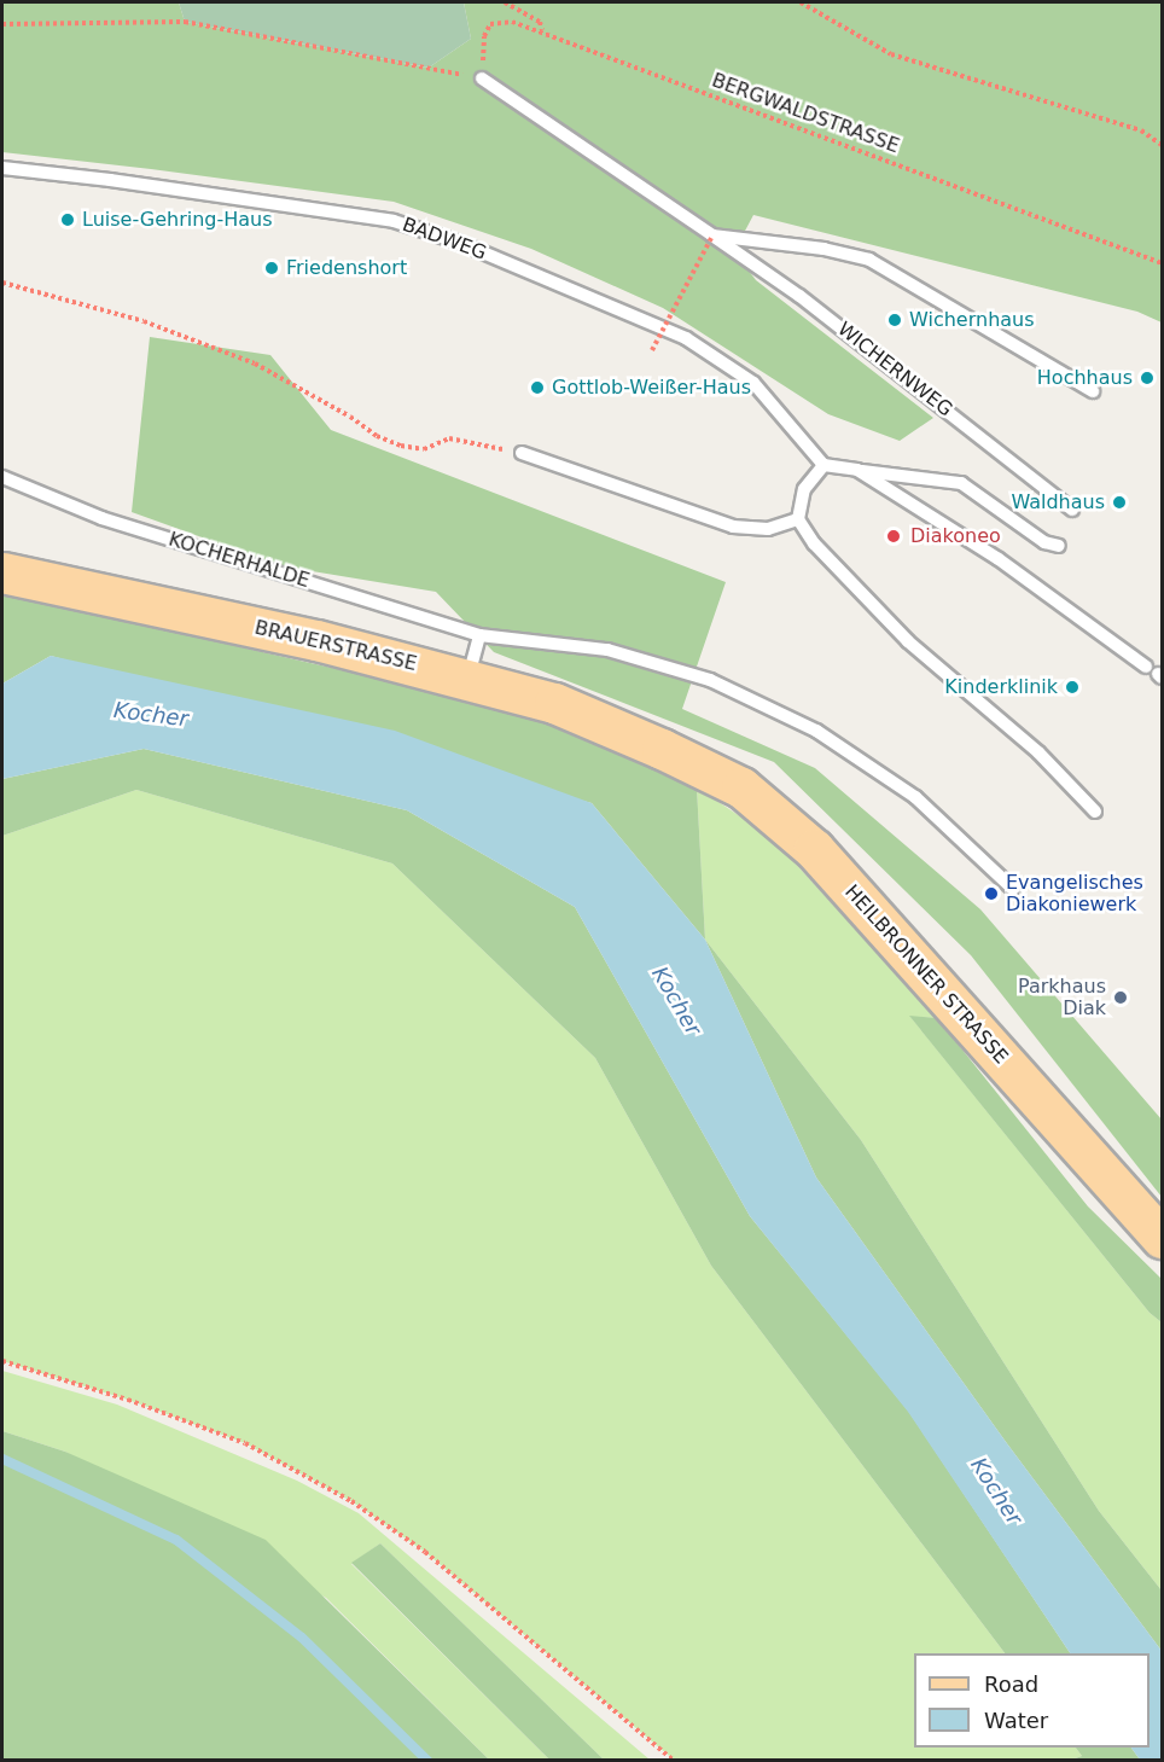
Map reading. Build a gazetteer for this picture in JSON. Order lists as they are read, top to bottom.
{
  "streets": {
    "main road": ["BRAUERSTRASSE", "HEILBRONNER STRASSE"],
    "lane": ["BADWEG", "WICHERNWEG", "KOCHERHALDE"],
    "path": ["BERGWALDSTRASSE"]
  },
  "crossings": [
    ["BERGWALDSTRASSE", "WICHERNWEG"],
    ["BRAUERSTRASSE", "HEILBRONNER STRASSE"]
  ],
  "water": ["Kocher"],
  "places": [
    "Luise-Gehring-Haus",
    "Friedenshort",
    "Wichernhaus",
    "Hochhaus",
    "Gottlob-Weißer-Haus",
    "Waldhaus",
    "Diakoneo",
    "Kinderklinik",
    "Evangelisches Diakoniewerk",
    "Parkhaus Diak"
  ],
  "legend": ["Road", "Water"]
}
